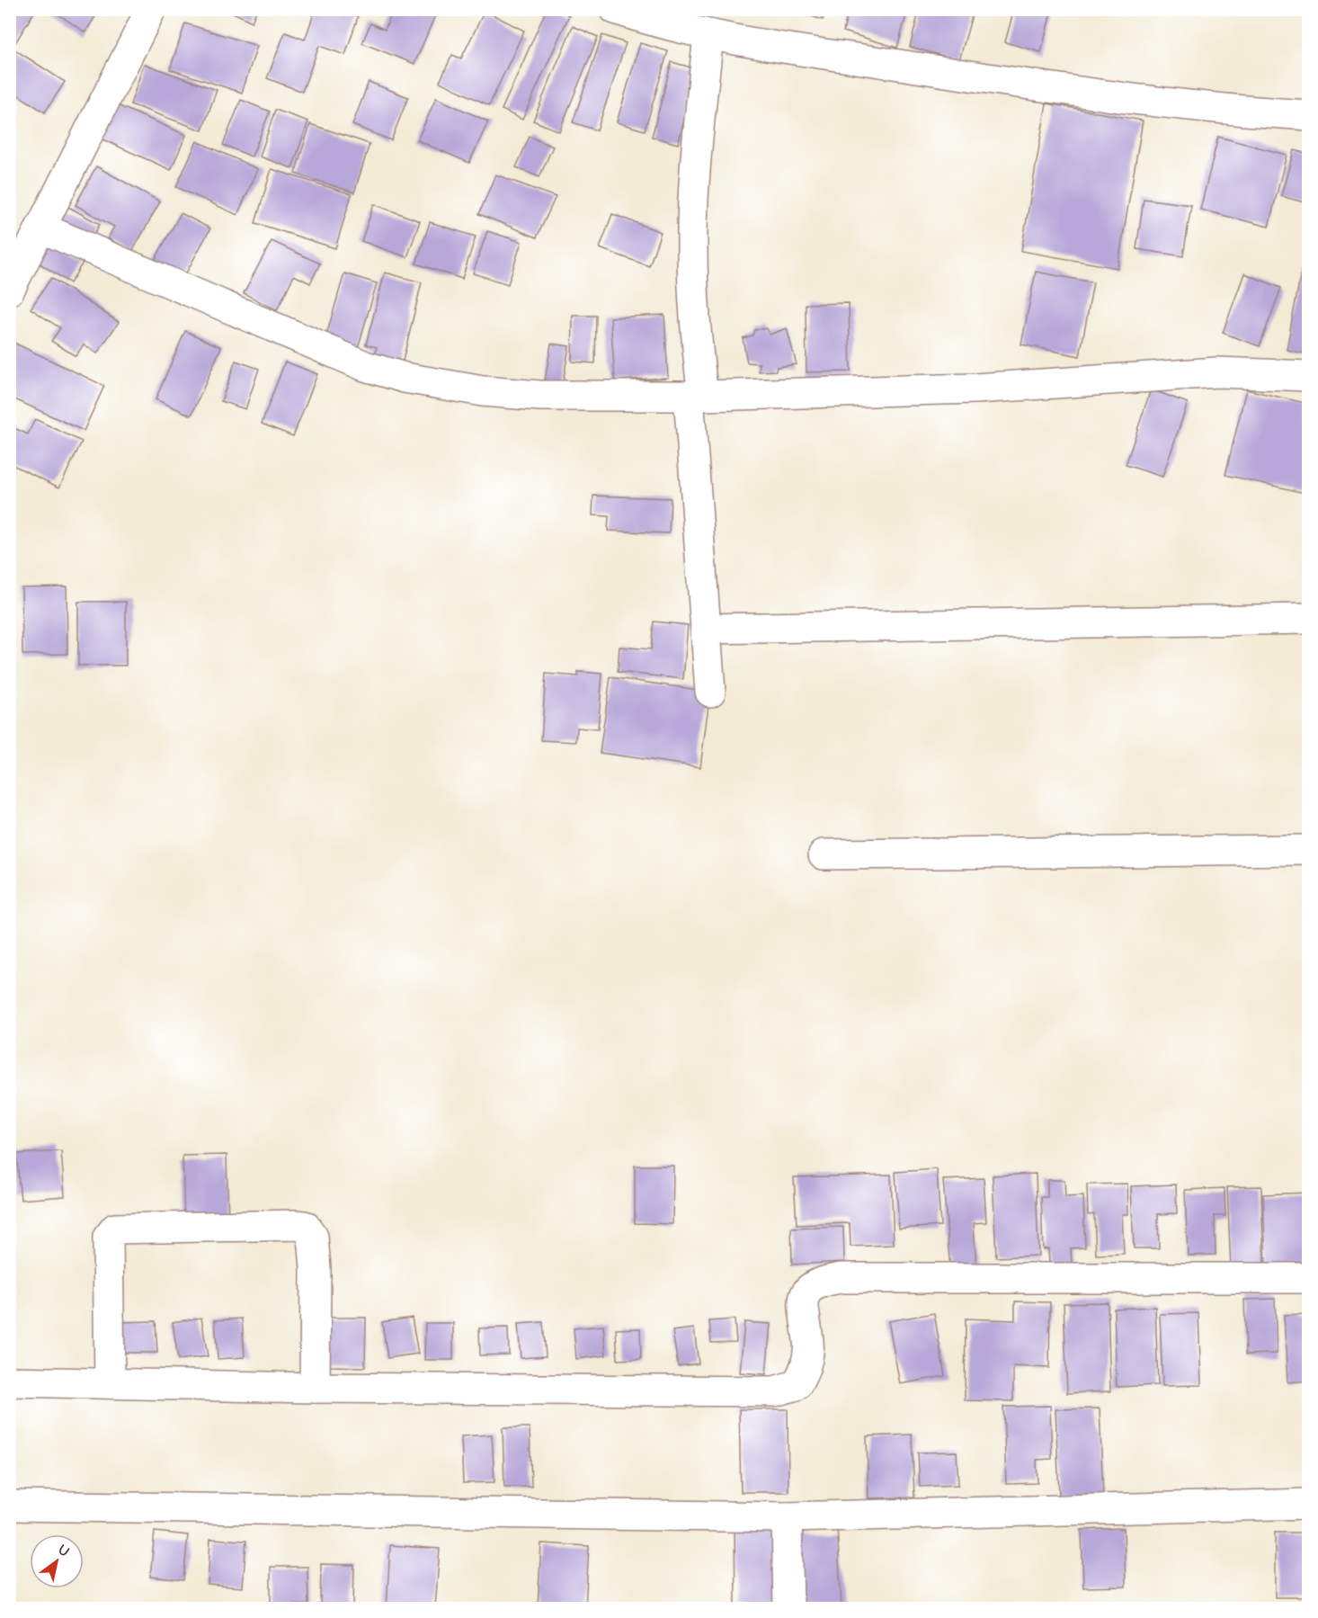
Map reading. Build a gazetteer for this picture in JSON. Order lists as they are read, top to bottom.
{
  "north": "top right"
}
